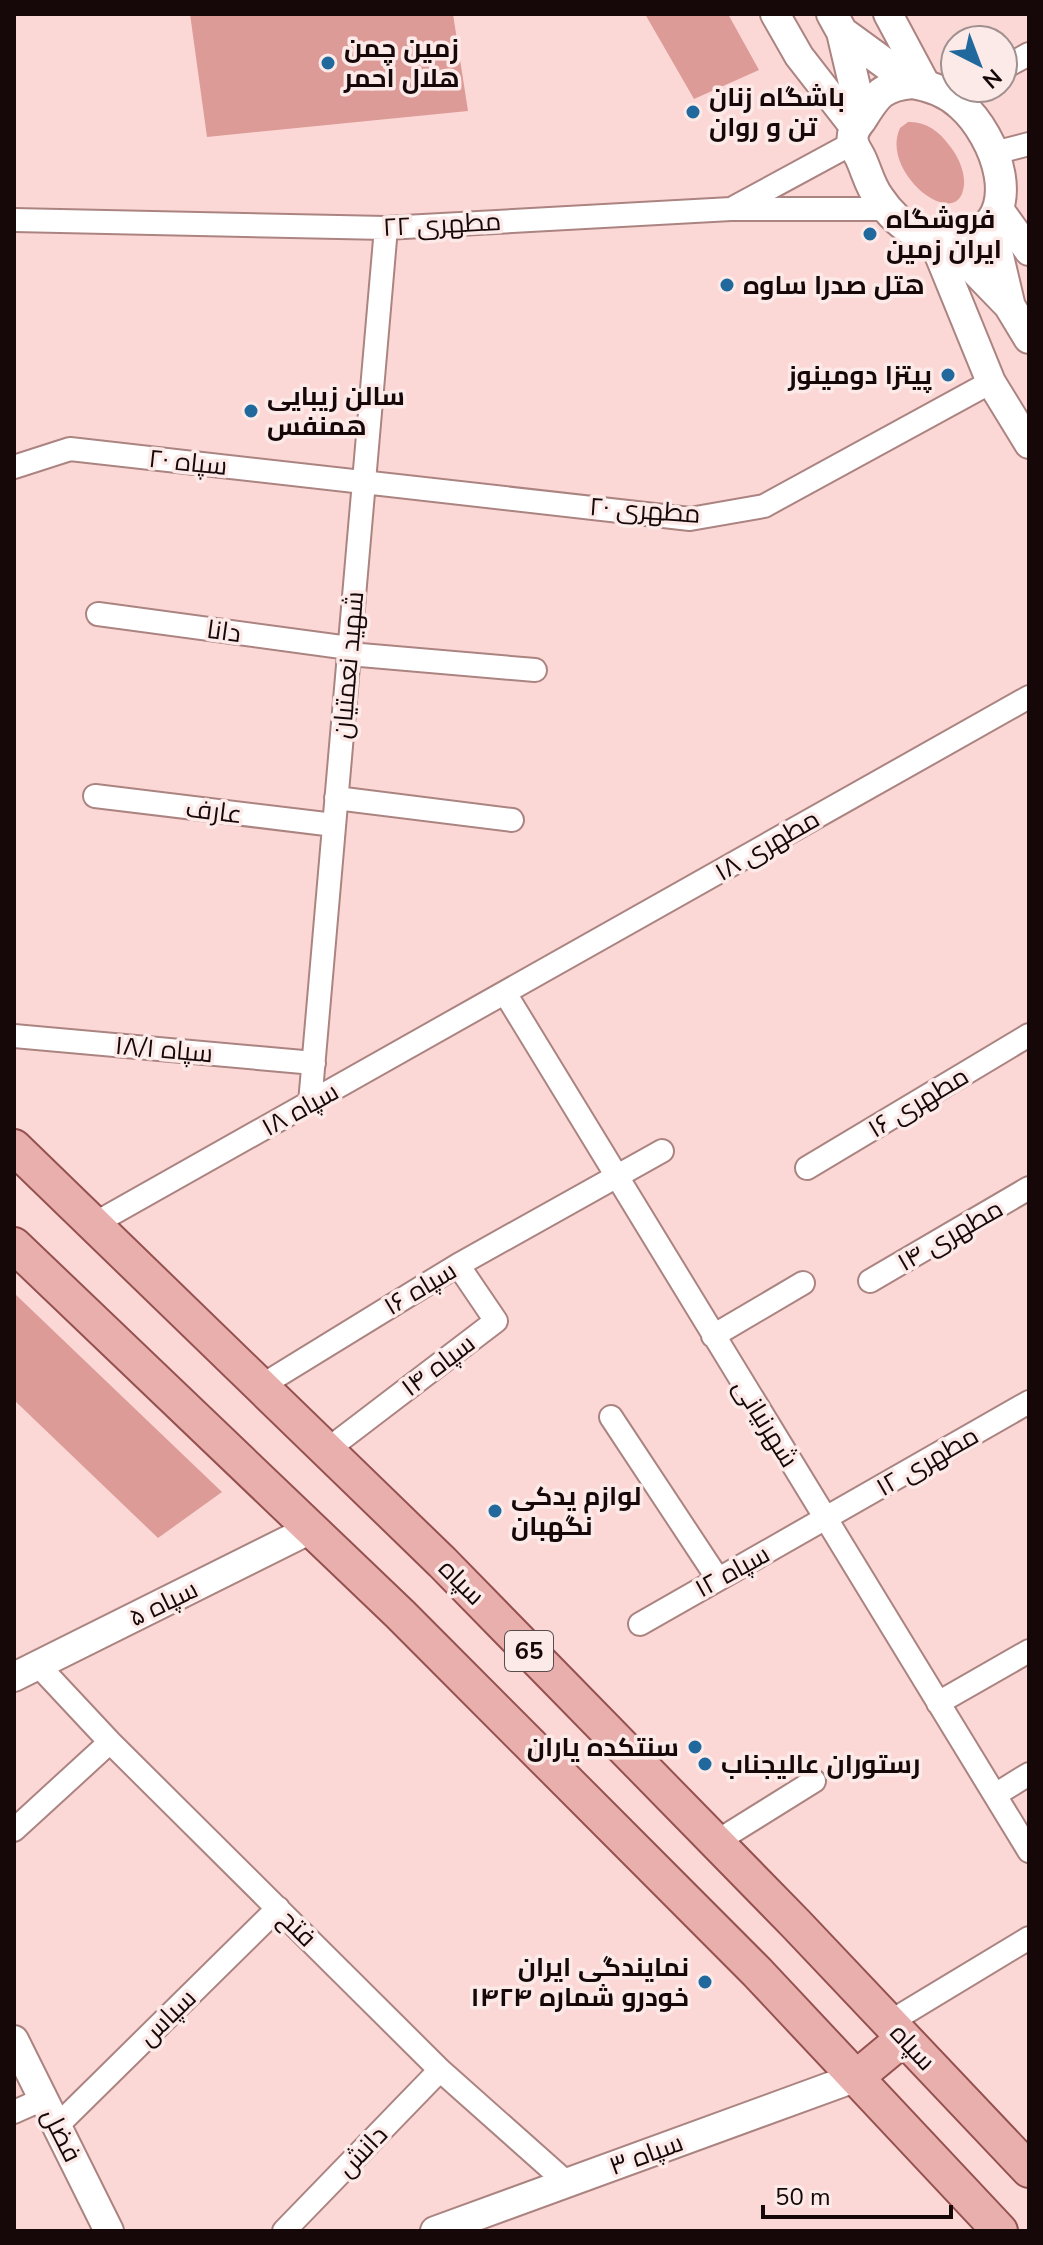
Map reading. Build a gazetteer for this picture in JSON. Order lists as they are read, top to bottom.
{
  "streets": {
    "main road": ["سپاه", "65"],
    "street": [
      "مطهری ۲۲",
      "سپاه ۲۰",
      "مطهری ۲۰",
      "دانا",
      "شهید نعمتیان",
      "عارف",
      "مطهری ۱۸",
      "سپاه ۱۸/۱",
      "مطهری ۱۶",
      "سپاه ۱۸",
      "مطهری ۱۴",
      "سپاه ۱۶",
      "سپاه ۱۴",
      "شهرنیانی",
      "مطهری ۱۲",
      "سپاه ۱۲",
      "سپاه ۵",
      "فتح",
      "سپاس",
      "فضل",
      "دانش",
      "سپاه ۳"
    ]
  },
  "crossings": [
    ["مطهری ۲۲", "شهید نعمتیان"],
    ["سپاه ۲۰", "مطهری ۲۰"],
    ["سپاه ۲۰", "شهید نعمتیان"],
    ["مطهری ۲۰", "شهید نعمتیان"],
    ["دانا", "شهید نعمتیان"],
    ["شهید نعمتیان", "عارف"],
    ["شهید نعمتیان", "سپاه ۱۸/۱"],
    ["شهید نعمتیان", "سپاه ۱۸"],
    ["مطهری ۱۸", "سپاه ۱۸"],
    ["مطهری ۱۸", "شهرنیانی"],
    ["سپاه ۱۸", "شهرنیانی"],
    ["سپاه ۱۸", "سپاه"],
    ["سپاه ۱۶", "سپاه ۱۴"],
    ["سپاه ۱۶", "شهرنیانی"],
    ["سپاه ۱۶", "سپاه"],
    ["سپاه ۱۴", "سپاه"],
    ["شهرنیانی", "مطهری ۱۲"],
    ["شهرنیانی", "سپاه ۱۲"],
    ["مطهری ۱۲", "سپاه ۱۲"],
    ["سپاه ۵", "65"],
    ["سپاه ۵", "فتح"],
    ["65", "سپاه ۳"],
    ["فتح", "سپاس"],
    ["فتح", "دانش"],
    ["فتح", "سپاه ۳"],
    ["سپاس", "فضل"]
  ],
  "places": [
    "زمین چمن هلال احمر",
    "باشگاه زنان تن و روان",
    "فروشگاه ایران زمین",
    "هتل صدرا ساوه",
    "پیتزا دومینوز",
    "سالن زيبايى همنفس",
    "لوازم یدکی نگهبان",
    "سنتکده یاران",
    "رستوران عالیجناب",
    "نمایندگی ایران خودرو شماره ۱۴۲۴"
  ],
  "scale_bar": "50 m",
  "north": "bottom right"
}
